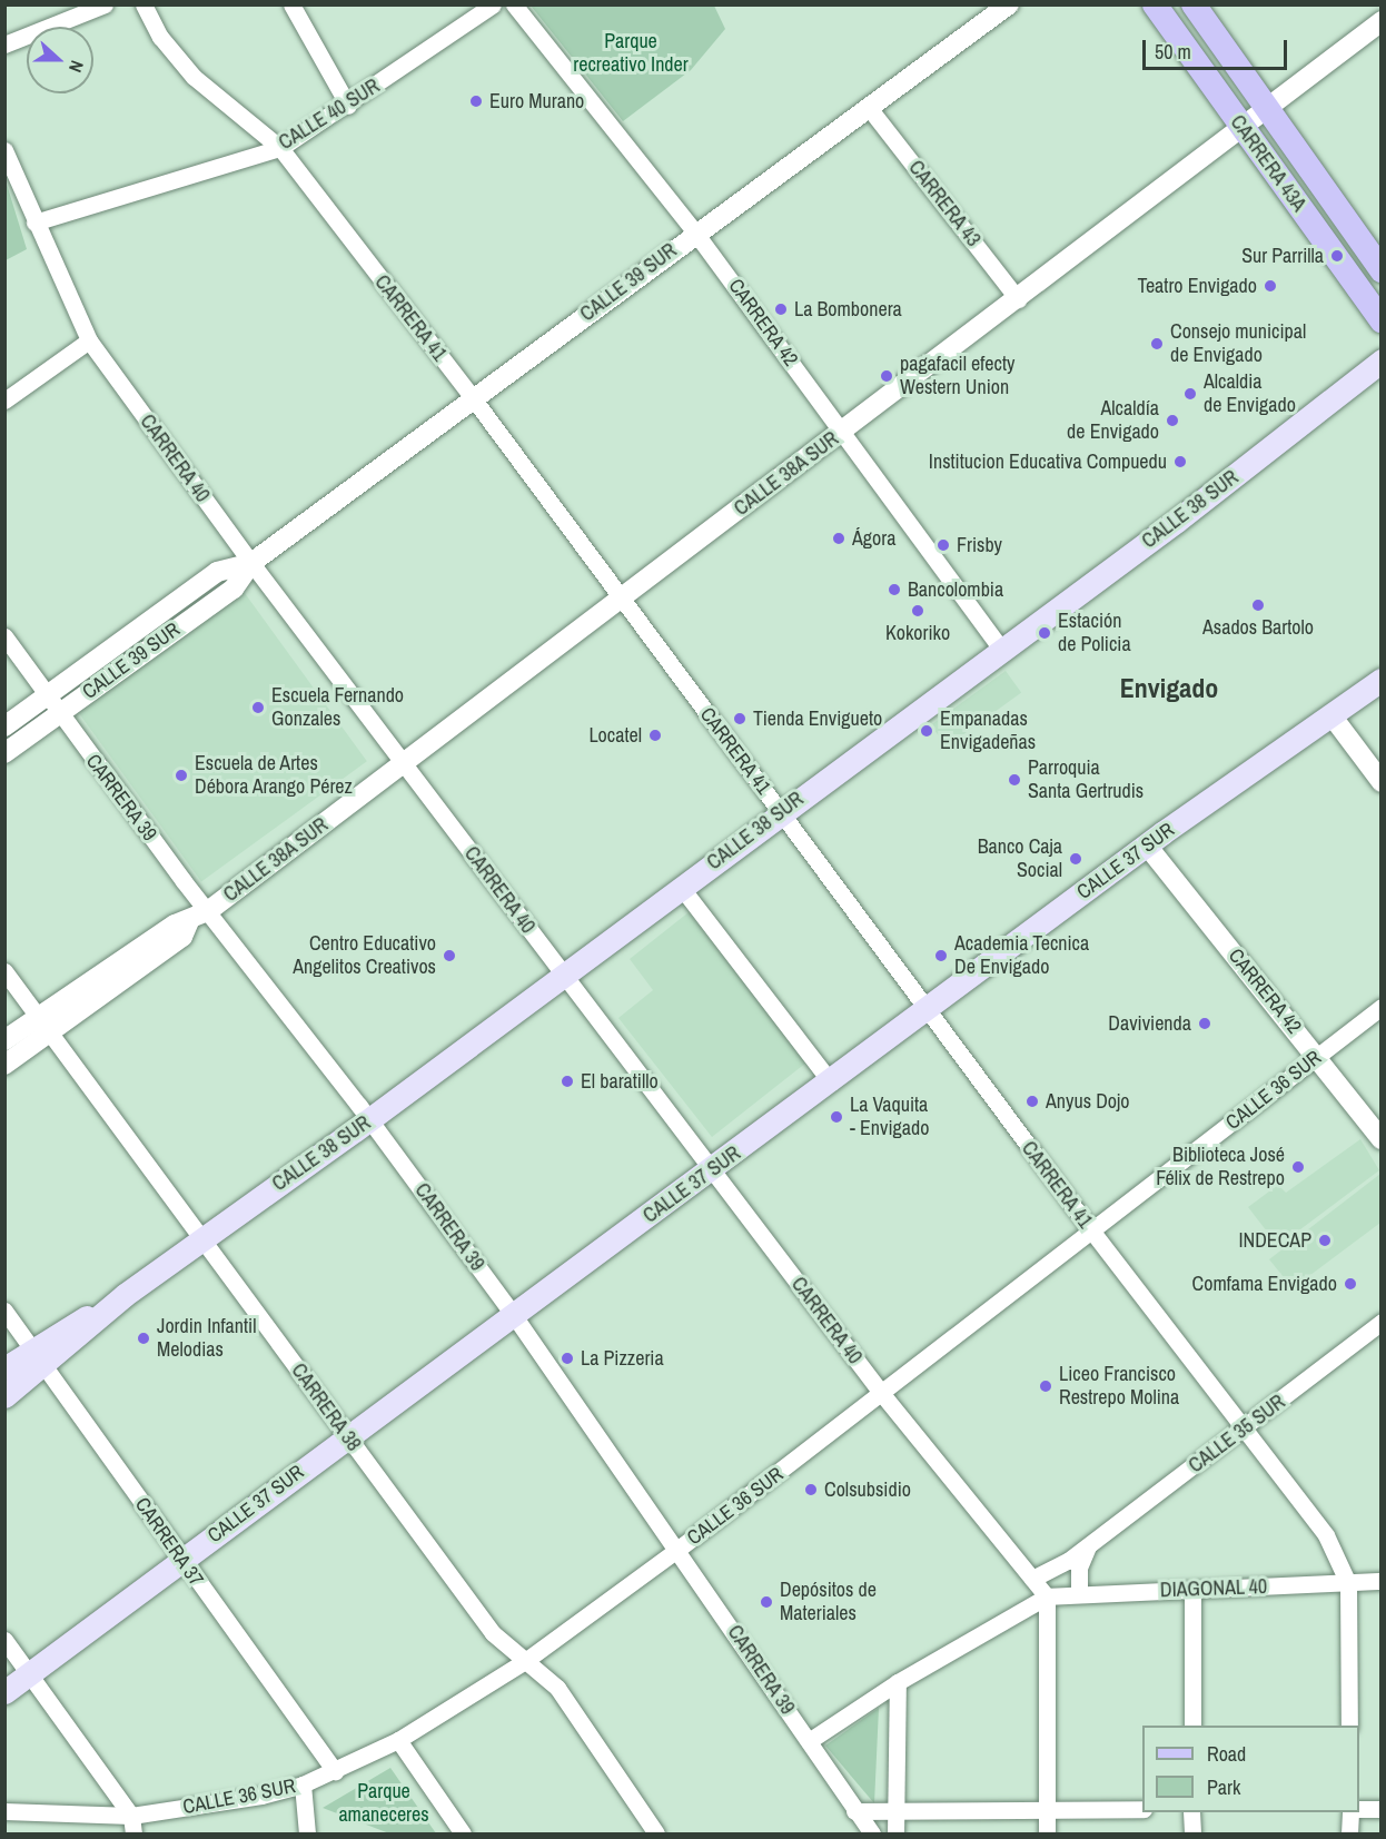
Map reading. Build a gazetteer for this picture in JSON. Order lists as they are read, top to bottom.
{
  "streets": {
    "main road": ["CARRERA 43A", "CALLE 38 SUR", "CALLE 37 SUR"],
    "street": [
      "CALLE 40 SUR",
      "CARRERA 43",
      "CALLE 39 SUR",
      "CARRERA 41",
      "CARRERA 42",
      "CARRERA 40",
      "CALLE 38A SUR",
      "CARRERA 39",
      "CALLE 36 SUR",
      "CARRERA 38",
      "CALLE 35 SUR",
      "CARRERA 37",
      "DIAGONAL 40"
    ]
  },
  "crossings": [
    ["CALLE 40 SUR", "CARRERA 41"],
    ["CALLE 40 SUR", "CARRERA 40"],
    ["CARRERA 43A", "CALLE 38A SUR"],
    ["CARRERA 43", "CALLE 39 SUR"],
    ["CARRERA 43", "CALLE 38A SUR"],
    ["CALLE 39 SUR", "CARRERA 41"],
    ["CALLE 39 SUR", "CARRERA 42"],
    ["CALLE 39 SUR", "CARRERA 40"],
    ["CALLE 39 SUR", "CARRERA 39"],
    ["CARRERA 41", "CALLE 38A SUR"],
    ["CARRERA 41", "CALLE 38 SUR"],
    ["CARRERA 41", "CALLE 37 SUR"],
    ["CARRERA 41", "CALLE 36 SUR"],
    ["CARRERA 41", "CALLE 35 SUR"],
    ["CARRERA 41", "DIAGONAL 40"],
    ["CARRERA 42", "CALLE 38A SUR"],
    ["CARRERA 42", "CALLE 38 SUR"],
    ["CARRERA 42", "CALLE 37 SUR"],
    ["CARRERA 42", "CALLE 36 SUR"],
    ["CARRERA 40", "CALLE 38A SUR"],
    ["CARRERA 40", "CALLE 38 SUR"],
    ["CARRERA 40", "CALLE 37 SUR"],
    ["CARRERA 40", "CALLE 36 SUR"],
    ["CARRERA 40", "CALLE 35 SUR"],
    ["CARRERA 40", "DIAGONAL 40"],
    ["CALLE 38A SUR", "CARRERA 39"],
    ["CALLE 38A SUR", "CARRERA 38"],
    ["CALLE 38 SUR", "CARRERA 39"],
    ["CALLE 38 SUR", "CARRERA 38"],
    ["CALLE 38 SUR", "CARRERA 37"],
    ["CARRERA 39", "CALLE 37 SUR"],
    ["CARRERA 39", "CALLE 36 SUR"],
    ["CALLE 37 SUR", "CARRERA 38"],
    ["CALLE 37 SUR", "CARRERA 37"],
    ["CALLE 36 SUR", "CARRERA 38"],
    ["CALLE 36 SUR", "CARRERA 37"]
  ],
  "districts": ["Envigado"],
  "parks": ["Parque recreativo Inder", "Parque amaneceres"],
  "places": [
    "Euro Murano",
    "Sur Parrilla",
    "Teatro Envigado",
    "La Bombonera",
    "Consejo municipal de Envigado",
    "pagafacil efecty Western Union",
    "Alcaldia de Envigado",
    "Alcaldía de Envigado",
    "Institucion Educativa Compuedu",
    "Ágora",
    "Frisby",
    "Bancolombia",
    "Asados Bartolo",
    "Kokoriko",
    "Estación de Policia",
    "Escuela Fernando Gonzales",
    "Tienda Envigueto",
    "Empanadas Envigadeñas",
    "Locatel",
    "Escuela de Artes Débora Arango Pérez",
    "Parroquia Santa Gertrudis",
    "Banco Caja Social",
    "Centro Educativo Angelitos Creativos",
    "Academia Tecnica De Envigado",
    "Davivienda",
    "El baratillo",
    "Anyus Dojo",
    "La Vaquita - Envigado",
    "Biblioteca José Félix de Restrepo",
    "INDECAP",
    "Comfama Envigado",
    "Jordin Infantil Melodias",
    "La Pizzeria",
    "Liceo Francisco Restrepo Molina",
    "Colsubsidio",
    "Depósitos de Materiales"
  ],
  "legend": ["Road", "Park"],
  "scale_bar": "50 m",
  "north": "right"
}
